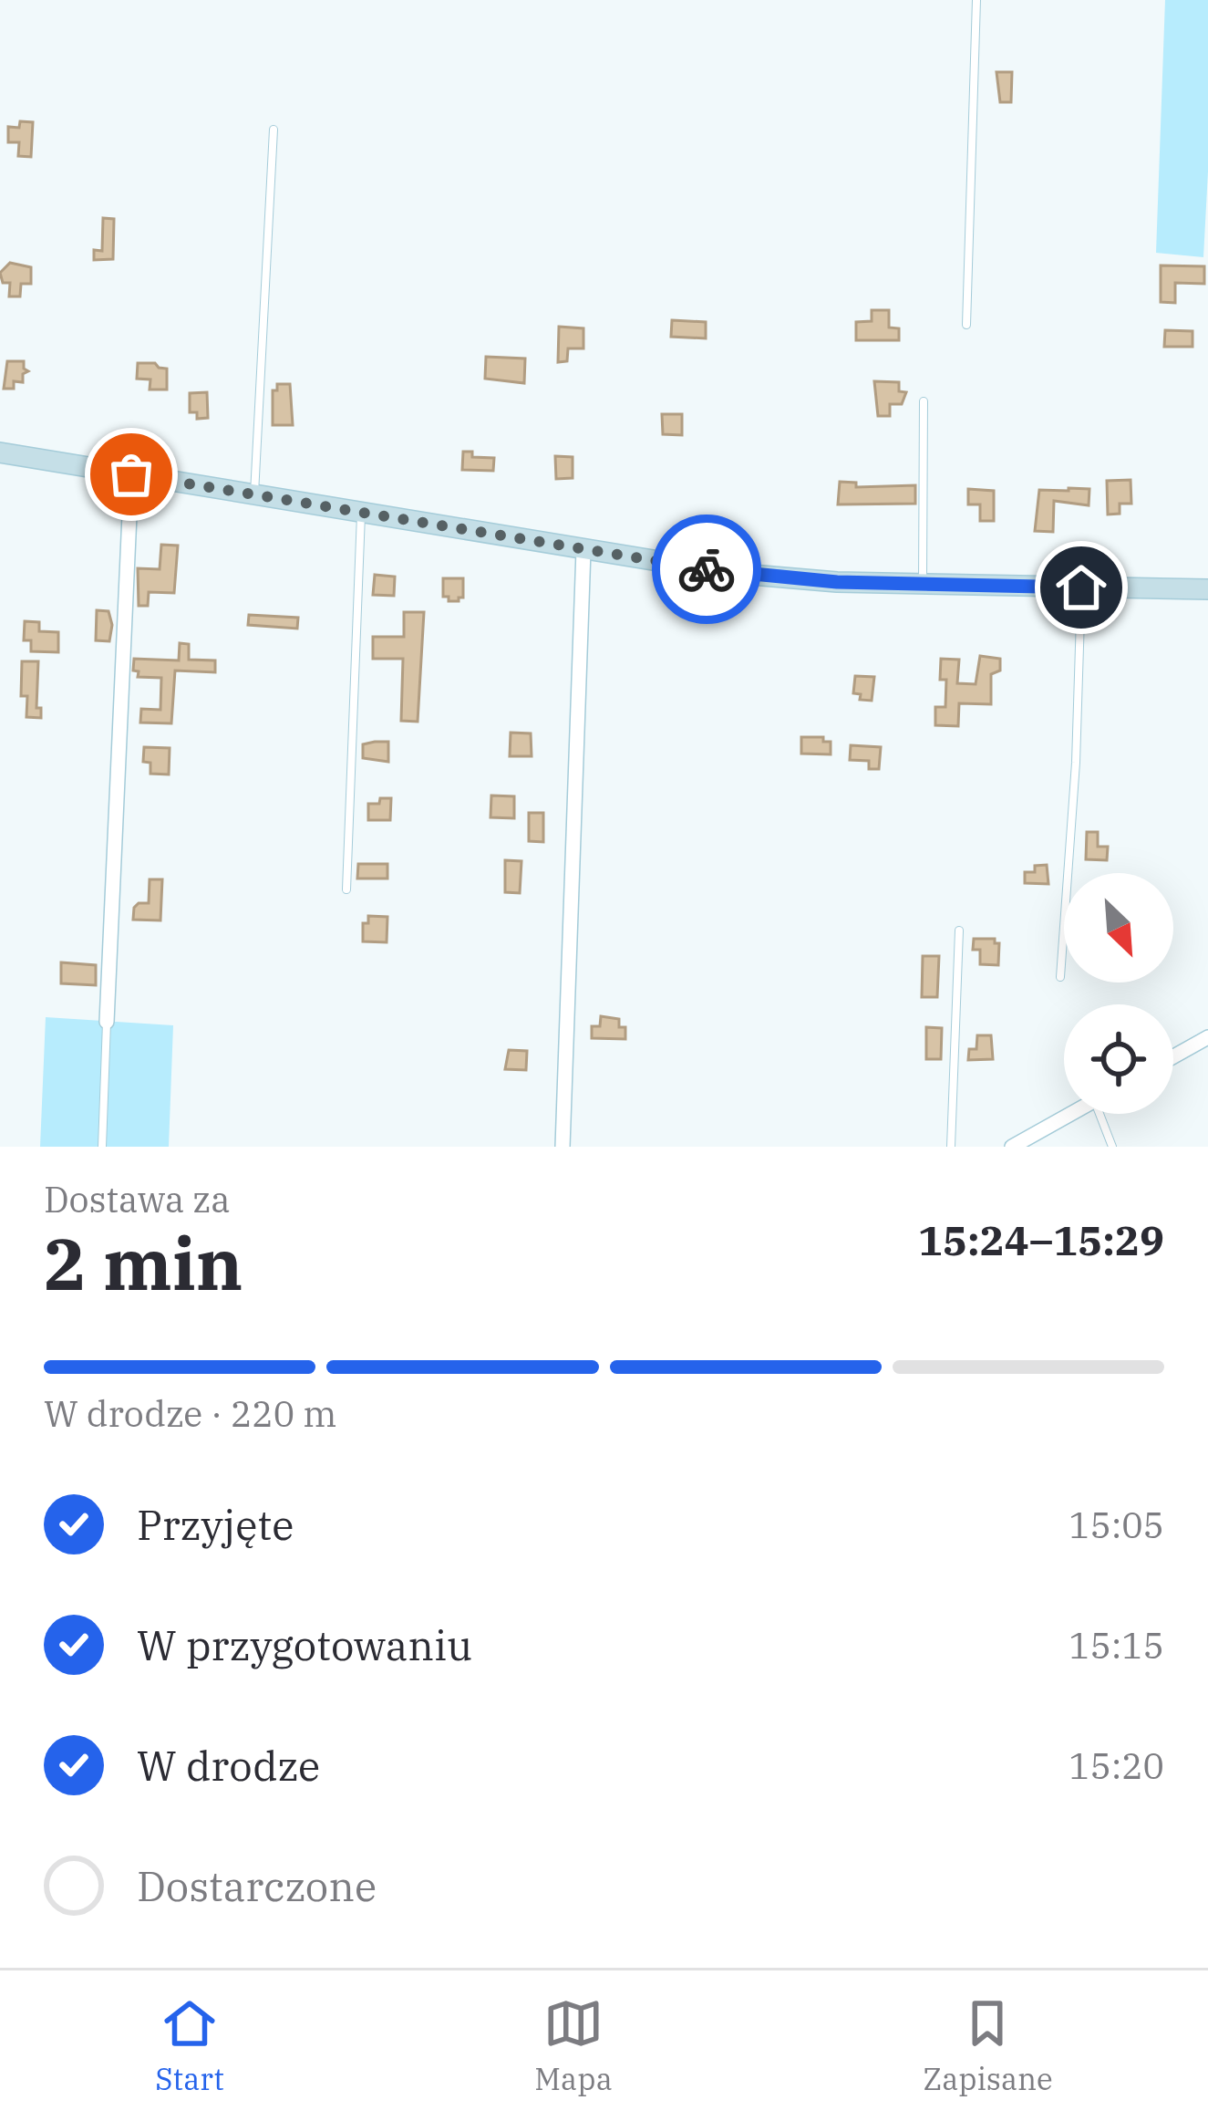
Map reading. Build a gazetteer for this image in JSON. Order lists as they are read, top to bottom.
{
  "north": "bottom right",
  "page": {
    "heading": ["2 min", "Dostawa za", "15:24–15:29"],
    "bar": "W drodze · 220 m",
    "list": [
      ["Przyjęte", "15:05"],
      ["W przygotowaniu", "15:15"],
      ["W drodze", "15:20"],
      "Dostarczone"
    ],
    "tabs": ["Start", "Mapa", "Zapisane"]
  }
}
